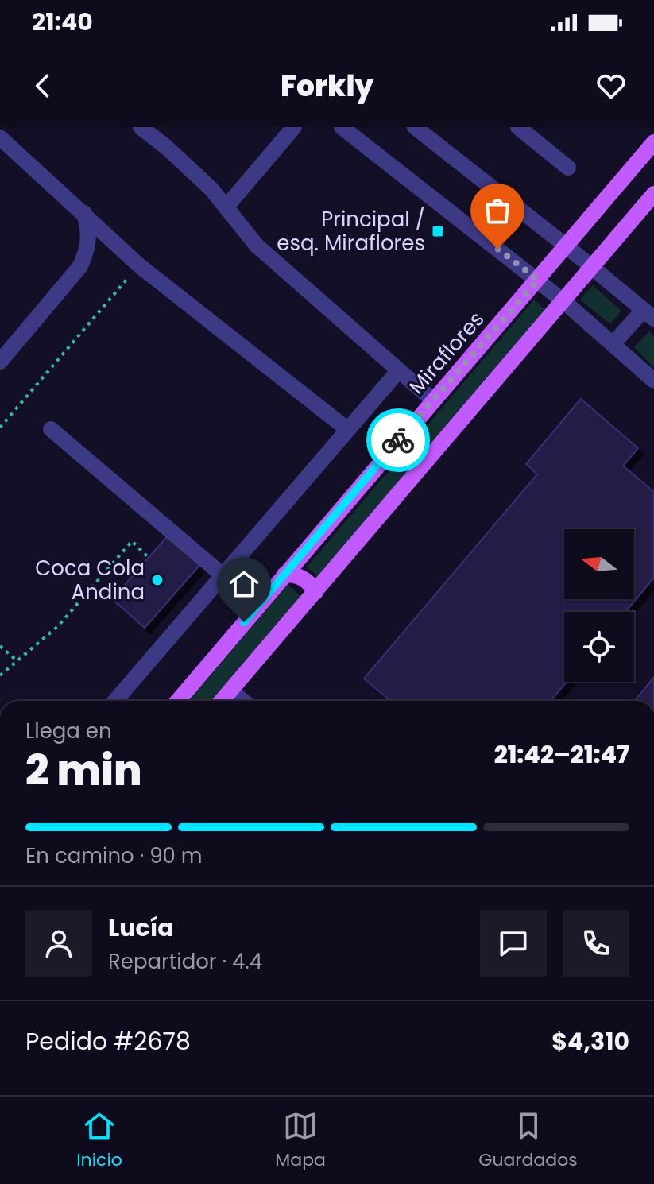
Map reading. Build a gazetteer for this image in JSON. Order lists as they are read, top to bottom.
{
  "streets": {
    "main road": ["Miraflores"]
  },
  "places": {
    "transit": ["Principal / esq. Miraflores"],
    "other": ["Coca Cola Andina"]
  },
  "north": "left",
  "page": {
    "status": "21:40",
    "header": "Forkly",
    "heading": ["2 min", "Llega en", "21:42–21:47"],
    "panel": [
      "Lucía",
      "Repartidor · 4.4",
      "Pedido #2678",
      "$4,310"
    ],
    "bar": "En camino · 90 m",
    "tabs": ["Inicio", "Mapa", "Guardados"]
  }
}
